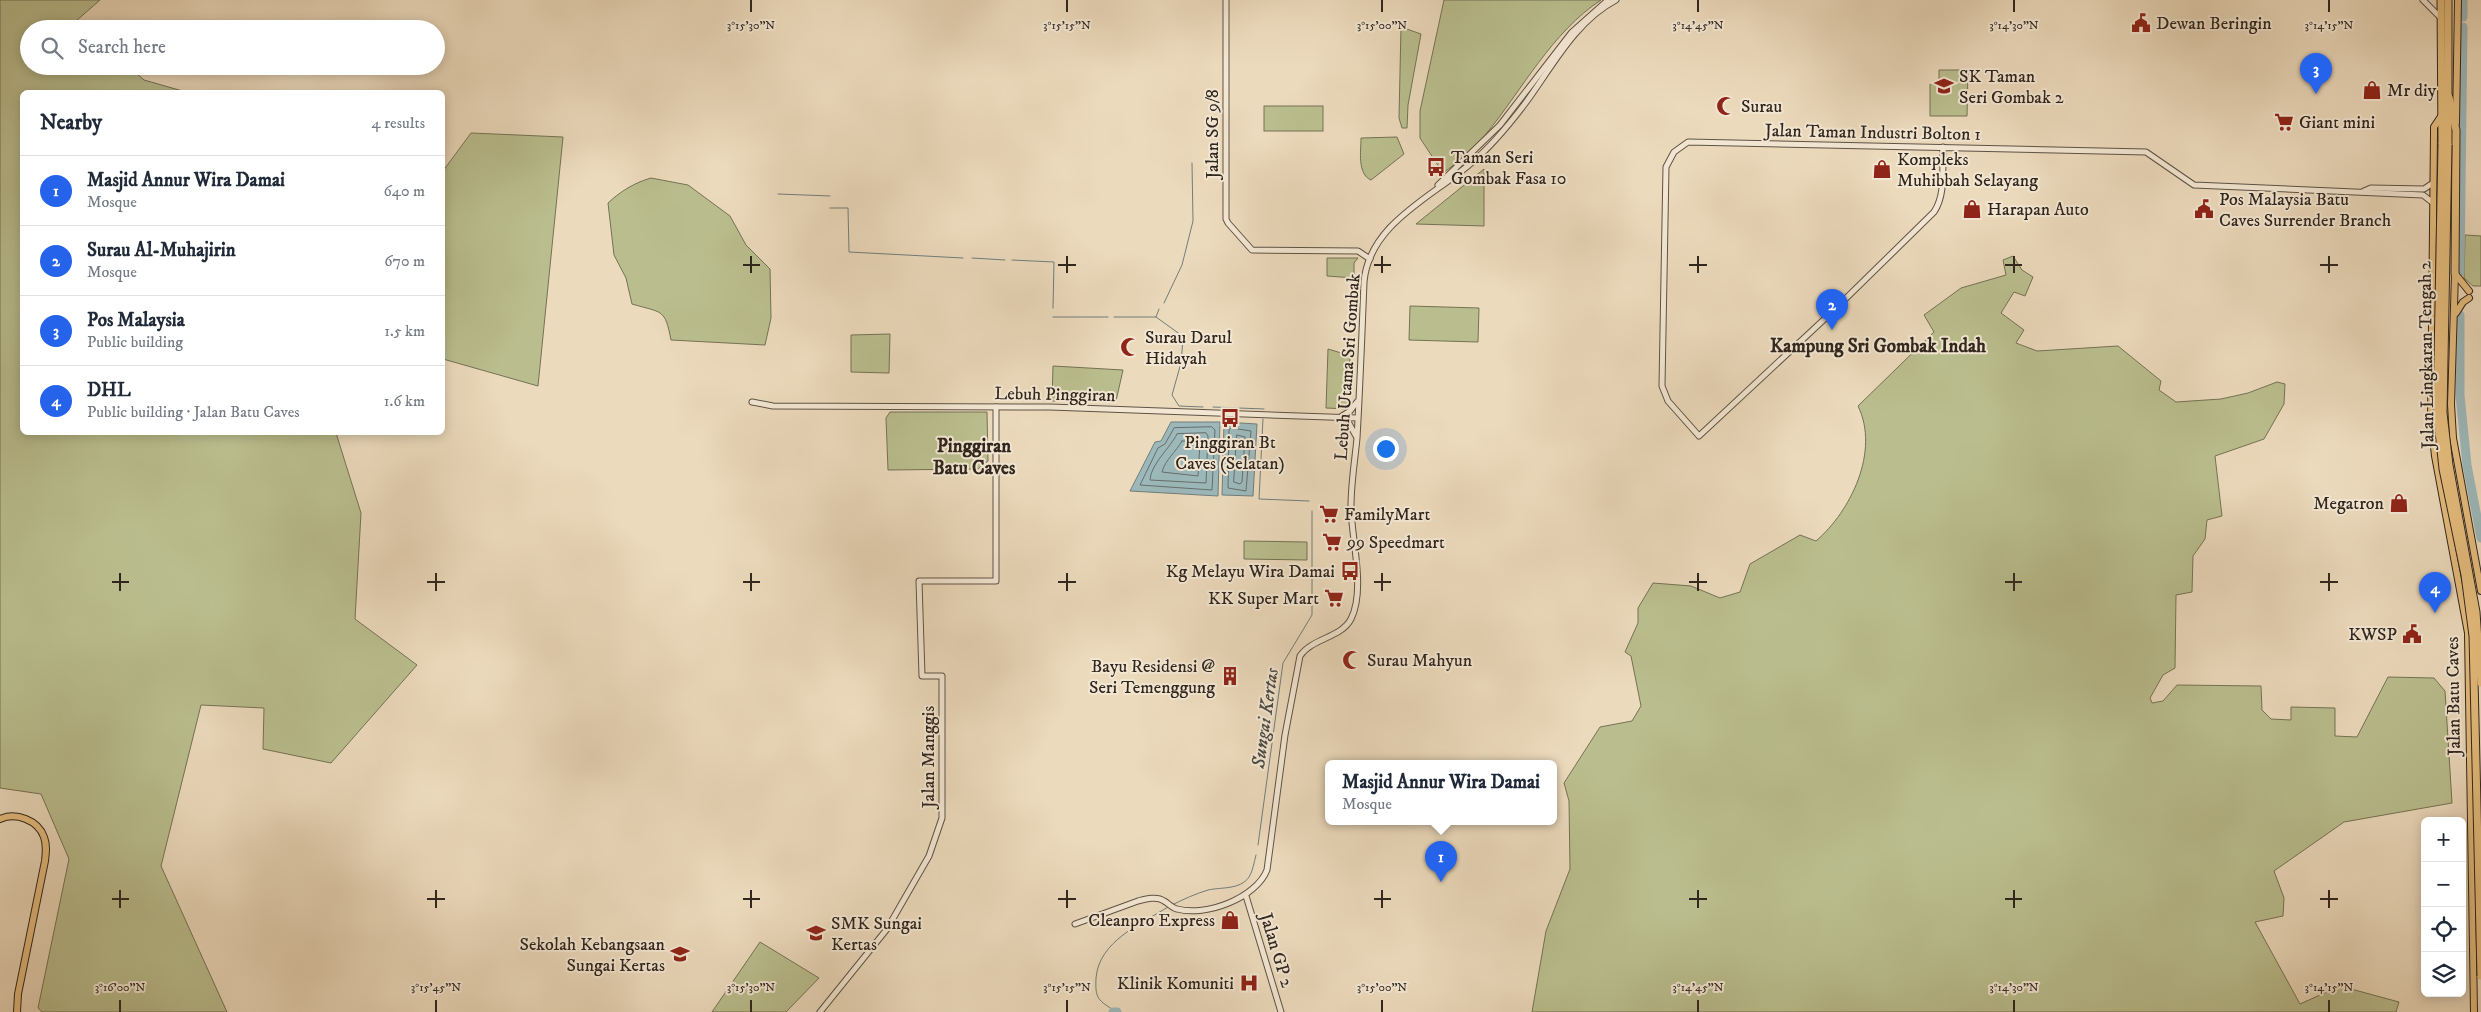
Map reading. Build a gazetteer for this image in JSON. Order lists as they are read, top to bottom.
{
  "streets": {
    "highway": ["Jalan Lingkaran Tengah 2"],
    "main road": ["Jalan Batu Caves"],
    "street": [
      "Jalan Taman Industri Bolton 1",
      "Jalan SG 9/8",
      "Lebuh Utama Sri Gombak",
      "Lebuh Pinggiran",
      "Jalan Manggis",
      "Jalan GP 2"
    ]
  },
  "crossings": [
    ["Jalan Taman Industri Bolton 1", "Jalan Batu Caves"],
    ["Jalan SG 9/8", "Lebuh Utama Sri Gombak"],
    ["Jalan Lingkaran Tengah 2", "Jalan Batu Caves"],
    ["Lebuh Utama Sri Gombak", "Lebuh Pinggiran"],
    ["Lebuh Utama Sri Gombak", "Jalan GP 2"],
    ["Lebuh Pinggiran", "Jalan Manggis"]
  ],
  "districts": ["Kampung Sri Gombak Indah", "Pinggiran Batu Caves"],
  "water": ["Sungai Kertas"],
  "places": {
    "public building": ["Dewan Beringin", "Pos Malaysia Batu Caves Surrender Branch", "KWSP"],
    "school or university": ["SK Taman Seri Gombak 2", "SMK Sungai Kertas", "Sekolah Kebangsaan Sungai Kertas"],
    "shop": [
      "Mr diy",
      "Kompleks Muhibbah Selayang",
      "Harapan Auto",
      "Megatron",
      "Cleanpro Express"
    ],
    "mosque": ["Surau", "Surau Darul Hidayah", "Surau Mahyun"],
    "supermarket": [
      "Giant mini",
      "FamilyMart",
      "99 Speedmart",
      "KK Super Mart"
    ],
    "bus stop": ["Taman Seri Gombak Fasa 10", "Pinggiran Bt Caves (Selatan)", "Kg Melayu Wira Damai"],
    "building": ["Bayu Residensi @ Seri Temenggung"],
    "hospital": ["Klinik Komuniti"]
  },
  "page": {
    "search": "Search here",
    "pins": [
      "3",
      "2",
      "4",
      "1"
    ],
    "heading": ["Nearby", "4 results"],
    "list": [
      {
        "mark": "1",
        "name": "Masjid Annur Wira Damai",
        "note": "Mosque",
        "value": "640 m"
      },
      {
        "mark": "2",
        "name": "Surau Al-Muhajirin",
        "note": "Mosque",
        "value": "670 m"
      },
      {
        "mark": "3",
        "name": "Pos Malaysia",
        "note": "Public building",
        "value": "1.5 km"
      },
      {
        "mark": "4",
        "name": "DHL",
        "note": "Public building · Jalan Batu Caves",
        "value": "1.6 km"
      }
    ],
    "popup": ["Masjid Annur Wira Damai", "Mosque"],
    "map_buttons": ["+", "−"]
  },
  "coordinates": [
    "3°15'30\"N",
    "3°15'15\"N",
    "3°15'00\"N",
    "3°14'45\"N",
    "3°14'30\"N",
    "3°14'15\"N",
    "3°16'00\"N",
    "3°15'45\"N"
  ]
}
